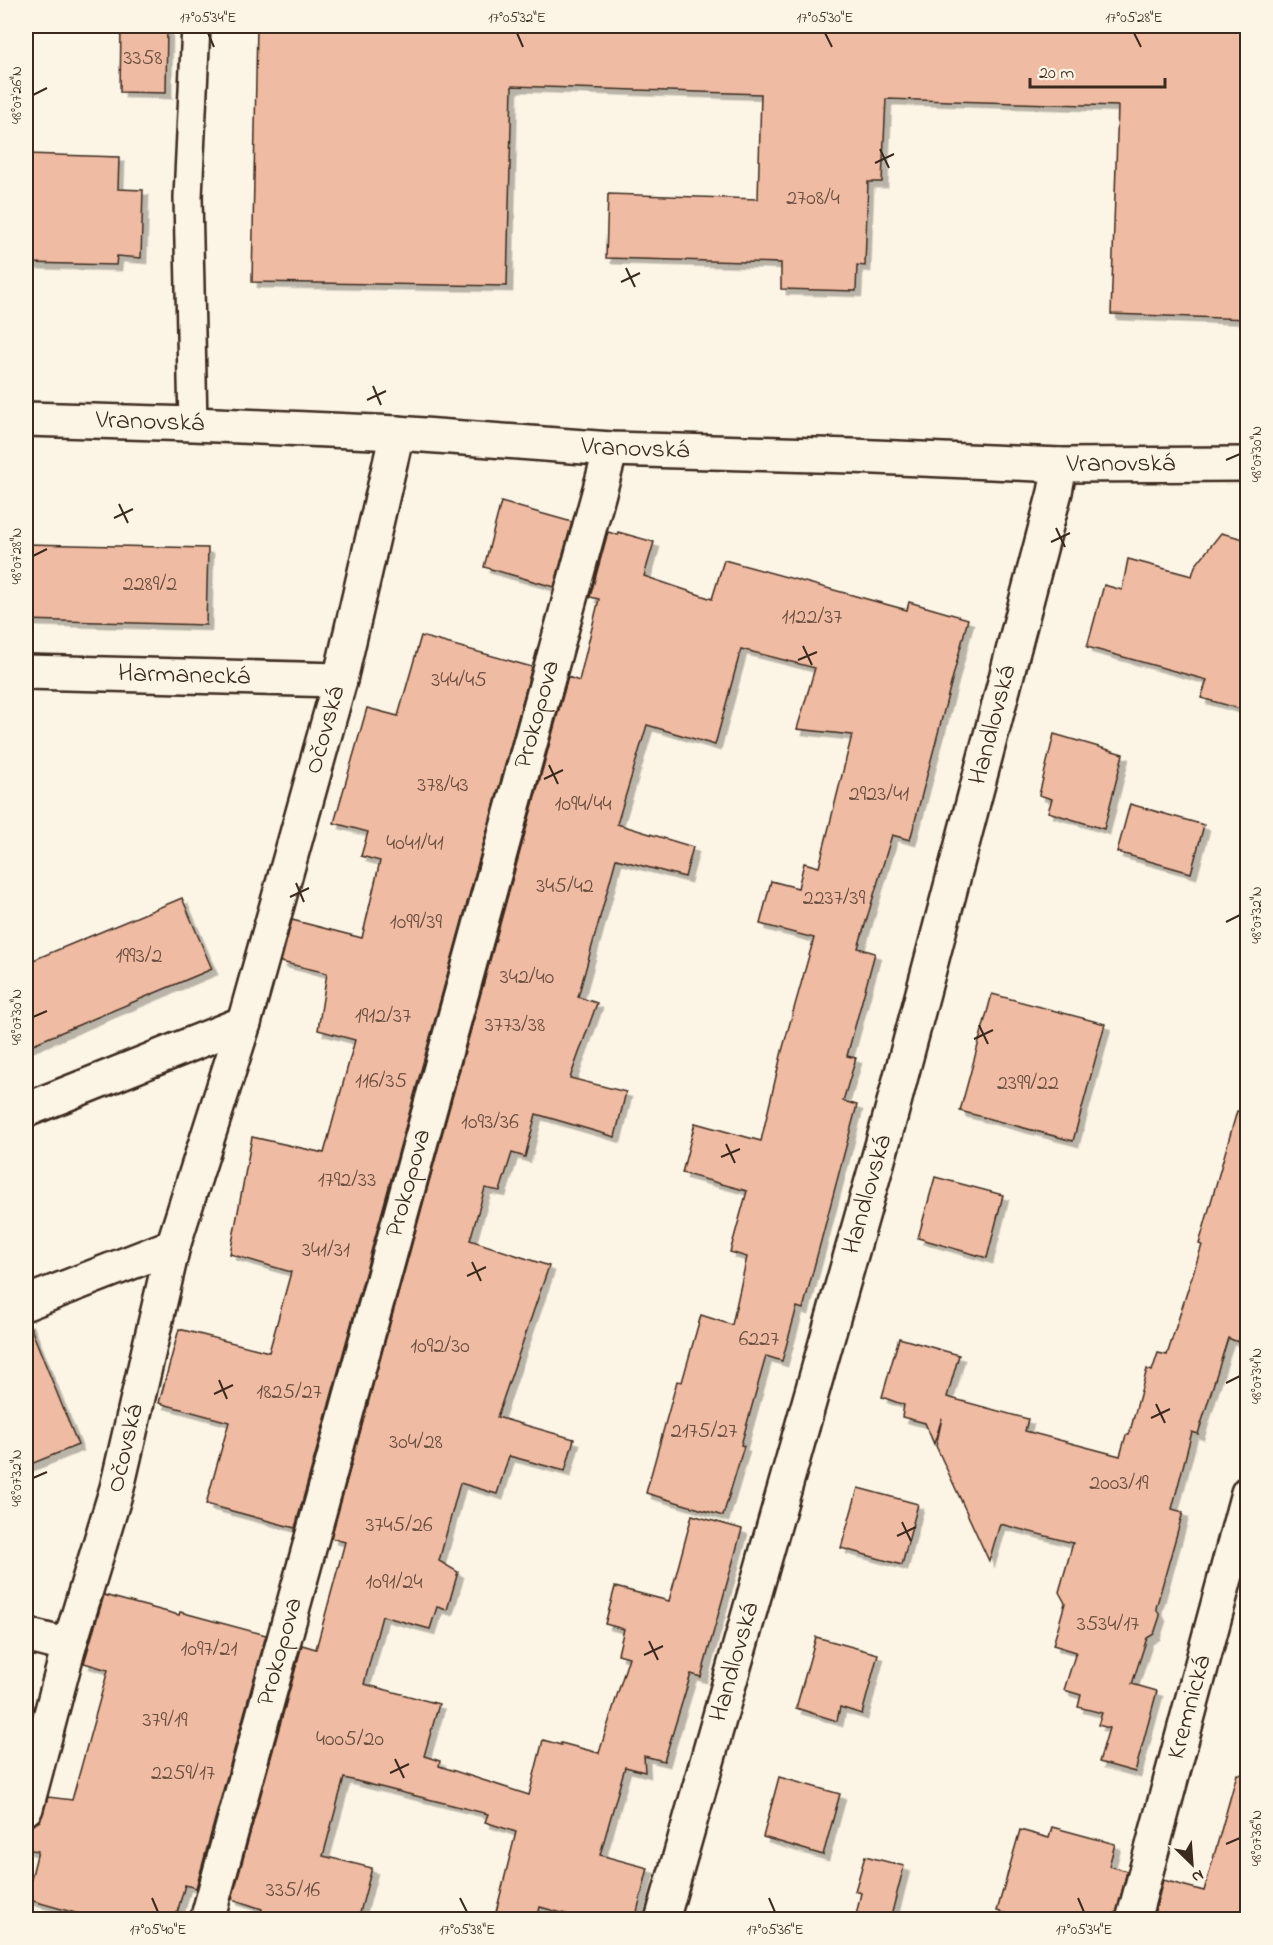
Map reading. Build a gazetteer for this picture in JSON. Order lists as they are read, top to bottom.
{
  "streets": {
    "street": [
      "Vranovská",
      "Harmanecká",
      "Prokopova",
      "Handlovská",
      "Očovská",
      "Kremnická"
    ]
  },
  "crossings": [
    ["Vranovská", "Prokopova"],
    ["Vranovská", "Handlovská"],
    ["Vranovská", "Očovská"],
    ["Harmanecká", "Očovská"]
  ],
  "house_numbers": [
    "3358",
    "2708/4",
    "2289/2",
    "1122/37",
    "344/45",
    "378/43",
    "2923/41",
    "1094/44",
    "4041/41",
    "345/42",
    "2237/39",
    "1099/39",
    "1993/2",
    "342/40",
    "1912/37",
    "3773/38",
    "116/35",
    "2399/22",
    "1093/36",
    "1792/33",
    "341/31",
    "6227",
    "1092/30",
    "1825/27",
    "2175/27",
    "304/28",
    "2003/19",
    "3745/26",
    "1091/24",
    "3534/17",
    "1097/21",
    "379/19",
    "4005/20",
    "2259/17",
    "335/16"
  ],
  "scale_bar": "20 m",
  "north": "bottom right",
  "coordinates": [
    "17°05'34\"E",
    "17°05'32\"E",
    "17°05'30\"E",
    "17°05'28\"E",
    "48°07'26\"N",
    "48°07'30\"N",
    "48°07'28\"N",
    "48°07'32\"N",
    "48°07'34\"N",
    "48°07'36\"N",
    "17°05'40\"E",
    "17°05'38\"E",
    "17°05'36\"E"
  ]
}
